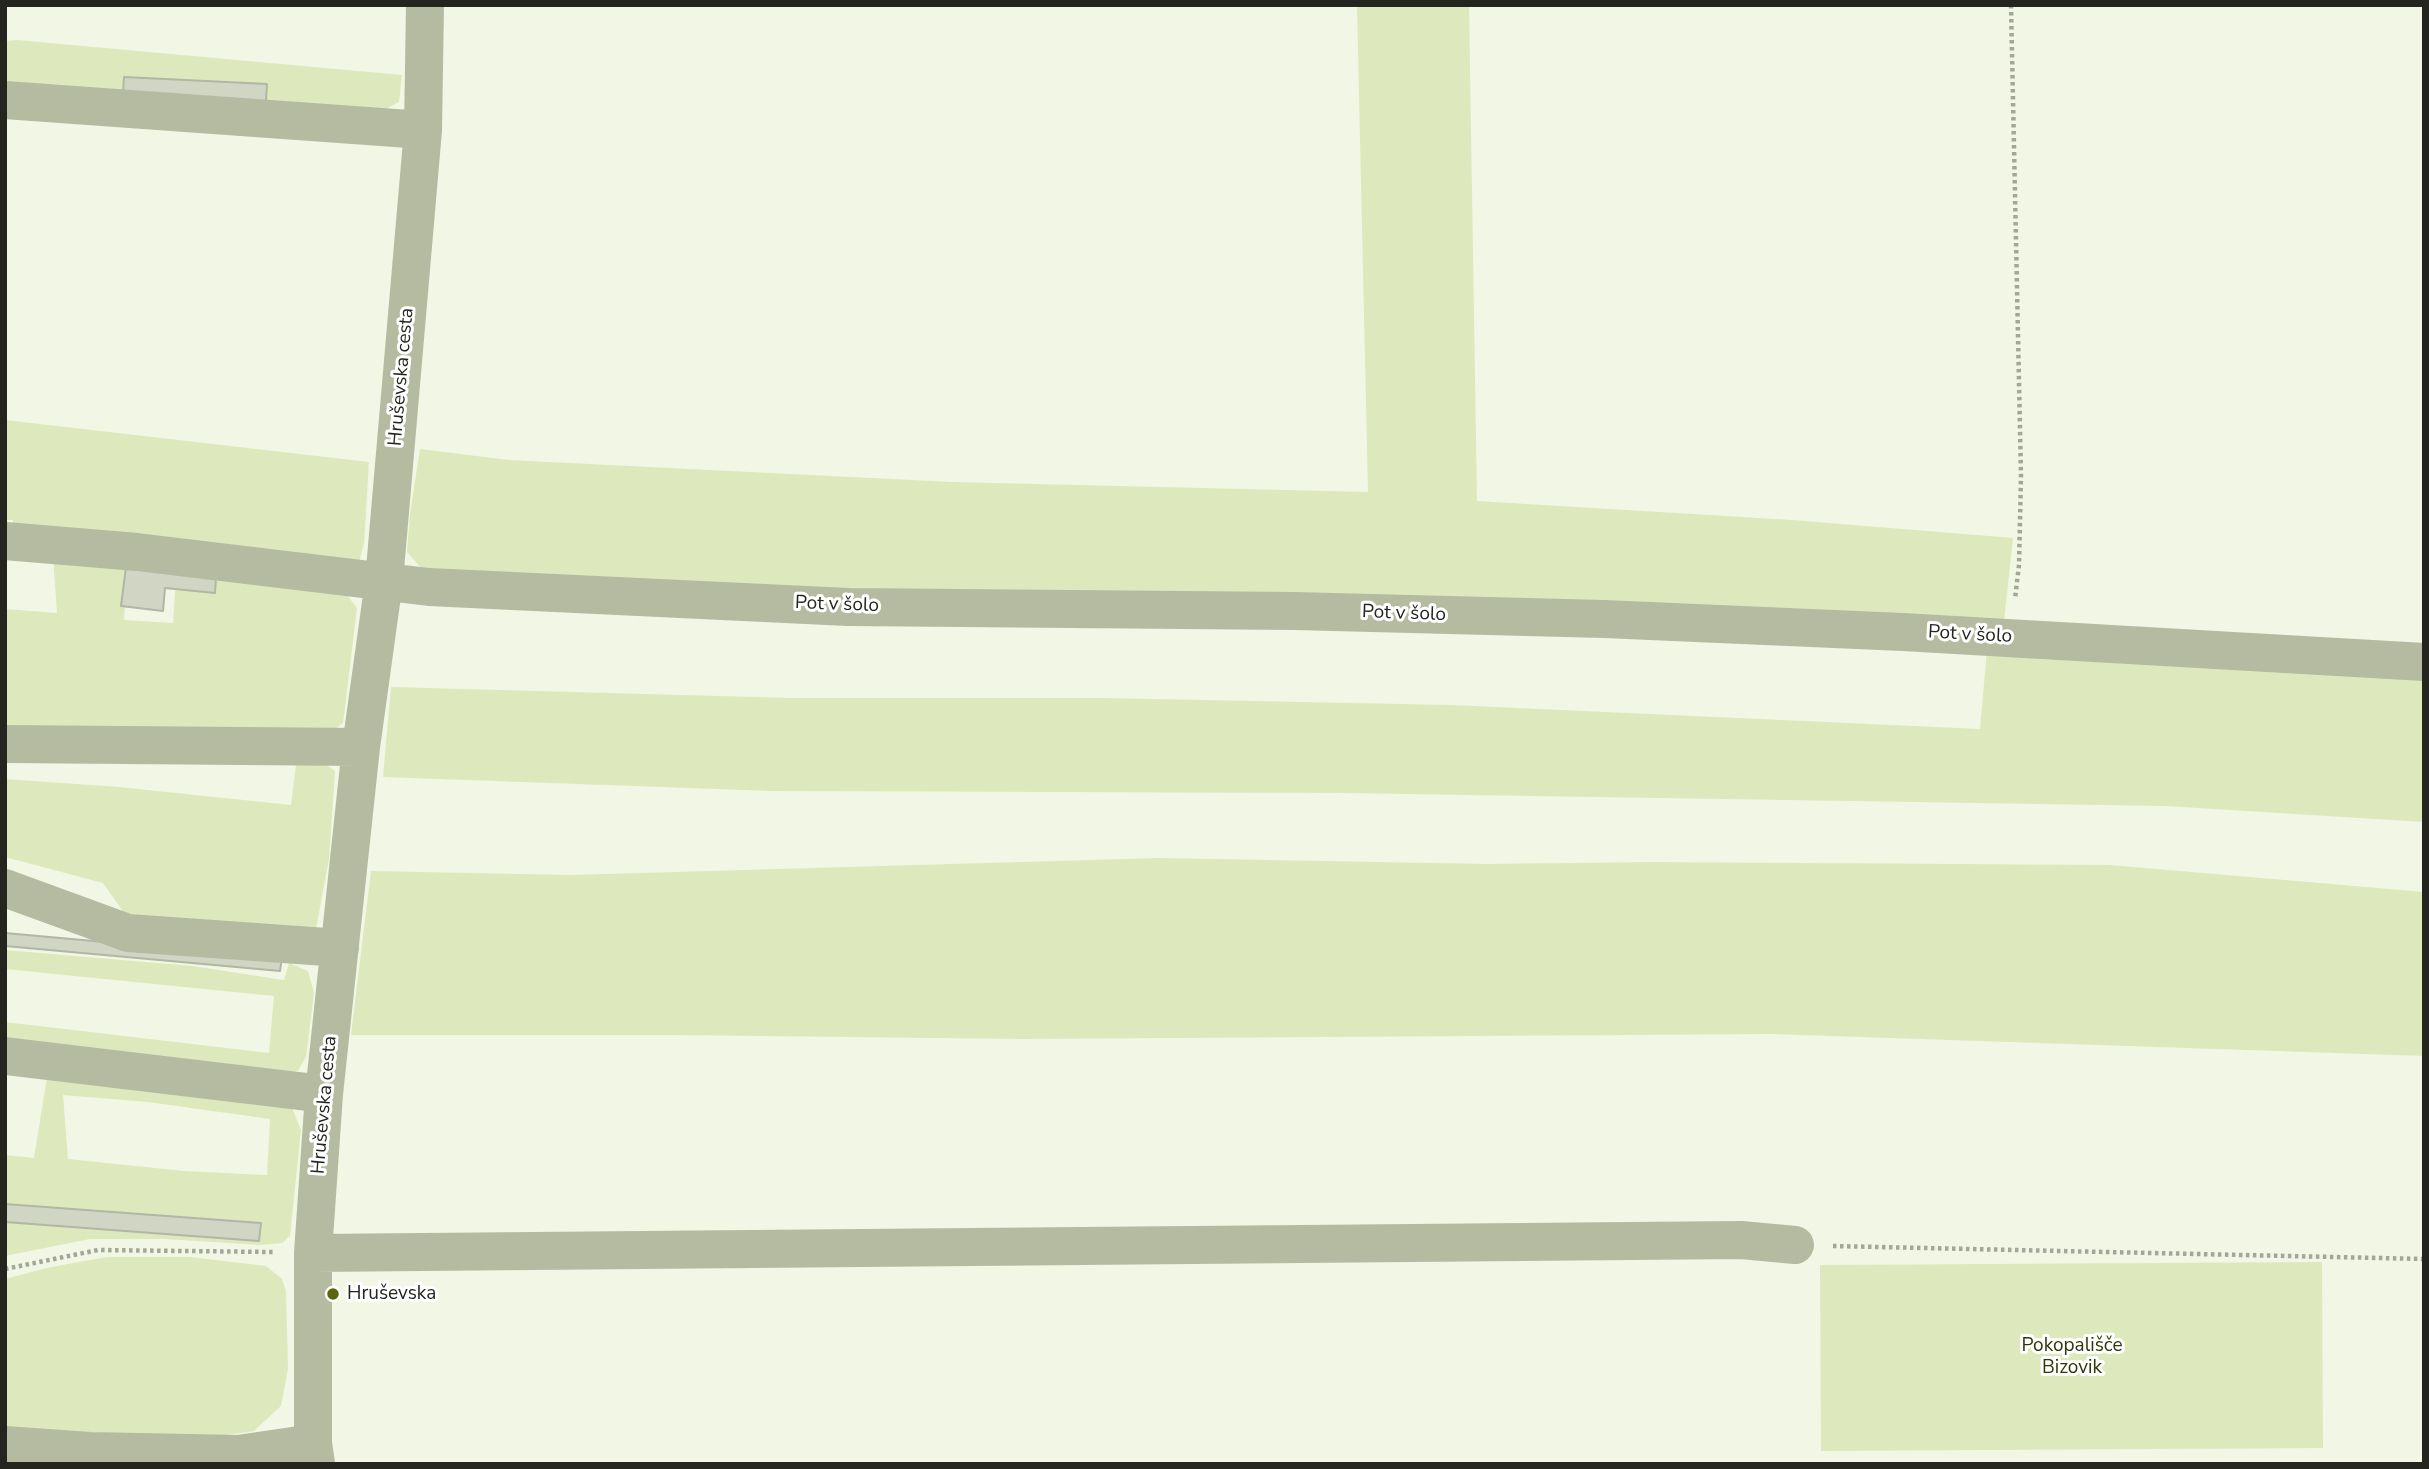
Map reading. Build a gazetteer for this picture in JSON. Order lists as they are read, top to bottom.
{
  "streets": {
    "street": ["Hruševska cesta", "Pot v šolo"]
  },
  "crossings": [
    ["Hruševska cesta", "Pot v šolo"]
  ],
  "parks": ["Pokopališče Bizovik"],
  "places": ["Hruševska"]
}
